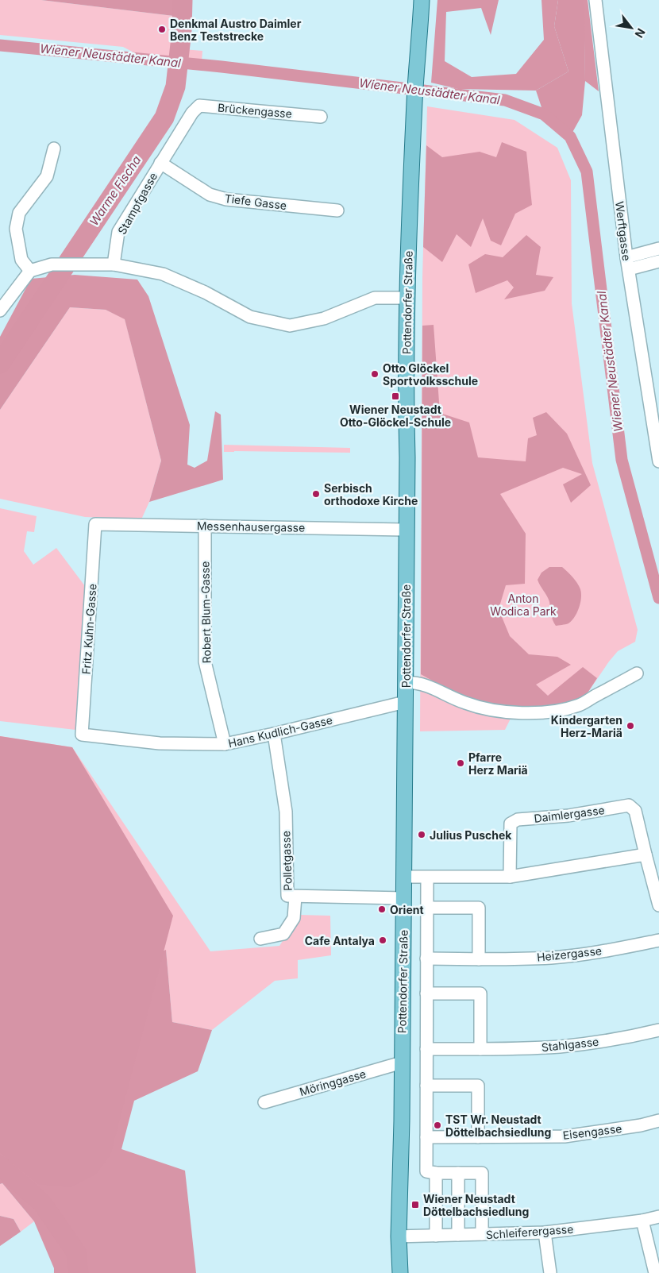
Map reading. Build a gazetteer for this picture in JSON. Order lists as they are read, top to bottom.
{
  "streets": {
    "main road": ["Pottendorfer Straße"],
    "street": [
      "Brückengasse",
      "Tiefe Gasse",
      "Stampfgasse",
      "Werftgasse",
      "Messenhausergasse",
      "Robert Blum-Gasse",
      "Fritz Kuhn-Gasse",
      "Hans Kudlich-Gasse",
      "Daimlergasse",
      "Polletgasse",
      "Heizergasse",
      "Stahlgasse",
      "Möringgasse",
      "Eisengasse",
      "Schleiferergasse"
    ]
  },
  "crossings": [
    ["Brückengasse", "Stampfgasse"],
    ["Tiefe Gasse", "Stampfgasse"],
    ["Pottendorfer Straße", "Messenhausergasse"],
    ["Pottendorfer Straße", "Hans Kudlich-Gasse"],
    ["Pottendorfer Straße", "Polletgasse"],
    ["Pottendorfer Straße", "Möringgasse"],
    ["Pottendorfer Straße", "Schleiferergasse"],
    ["Messenhausergasse", "Robert Blum-Gasse"],
    ["Messenhausergasse", "Fritz Kuhn-Gasse"],
    ["Robert Blum-Gasse", "Hans Kudlich-Gasse"],
    ["Fritz Kuhn-Gasse", "Hans Kudlich-Gasse"],
    ["Hans Kudlich-Gasse", "Polletgasse"]
  ],
  "water": ["Wiener Neustädter Kanal", "Warme Fischa"],
  "parks": ["Anton Wodica Park"],
  "places": {
    "other": [
      "Denkmal Austro Daimler Benz Teststrecke",
      "Otto Glöckel Sportvolksschule",
      "Serbisch orthodoxe Kirche",
      "Kindergarten Herz-Mariä",
      "Pfarre Herz Mariä",
      "Julius Puschek",
      "Orient",
      "Cafe Antalya",
      "TST Wr. Neustadt Döttelbachsiedlung"
    ],
    "transit": ["Wiener Neustadt Otto-Glöckel-Schule", "Wiener Neustadt Döttelbachsiedlung"]
  },
  "north": "bottom right"
}
